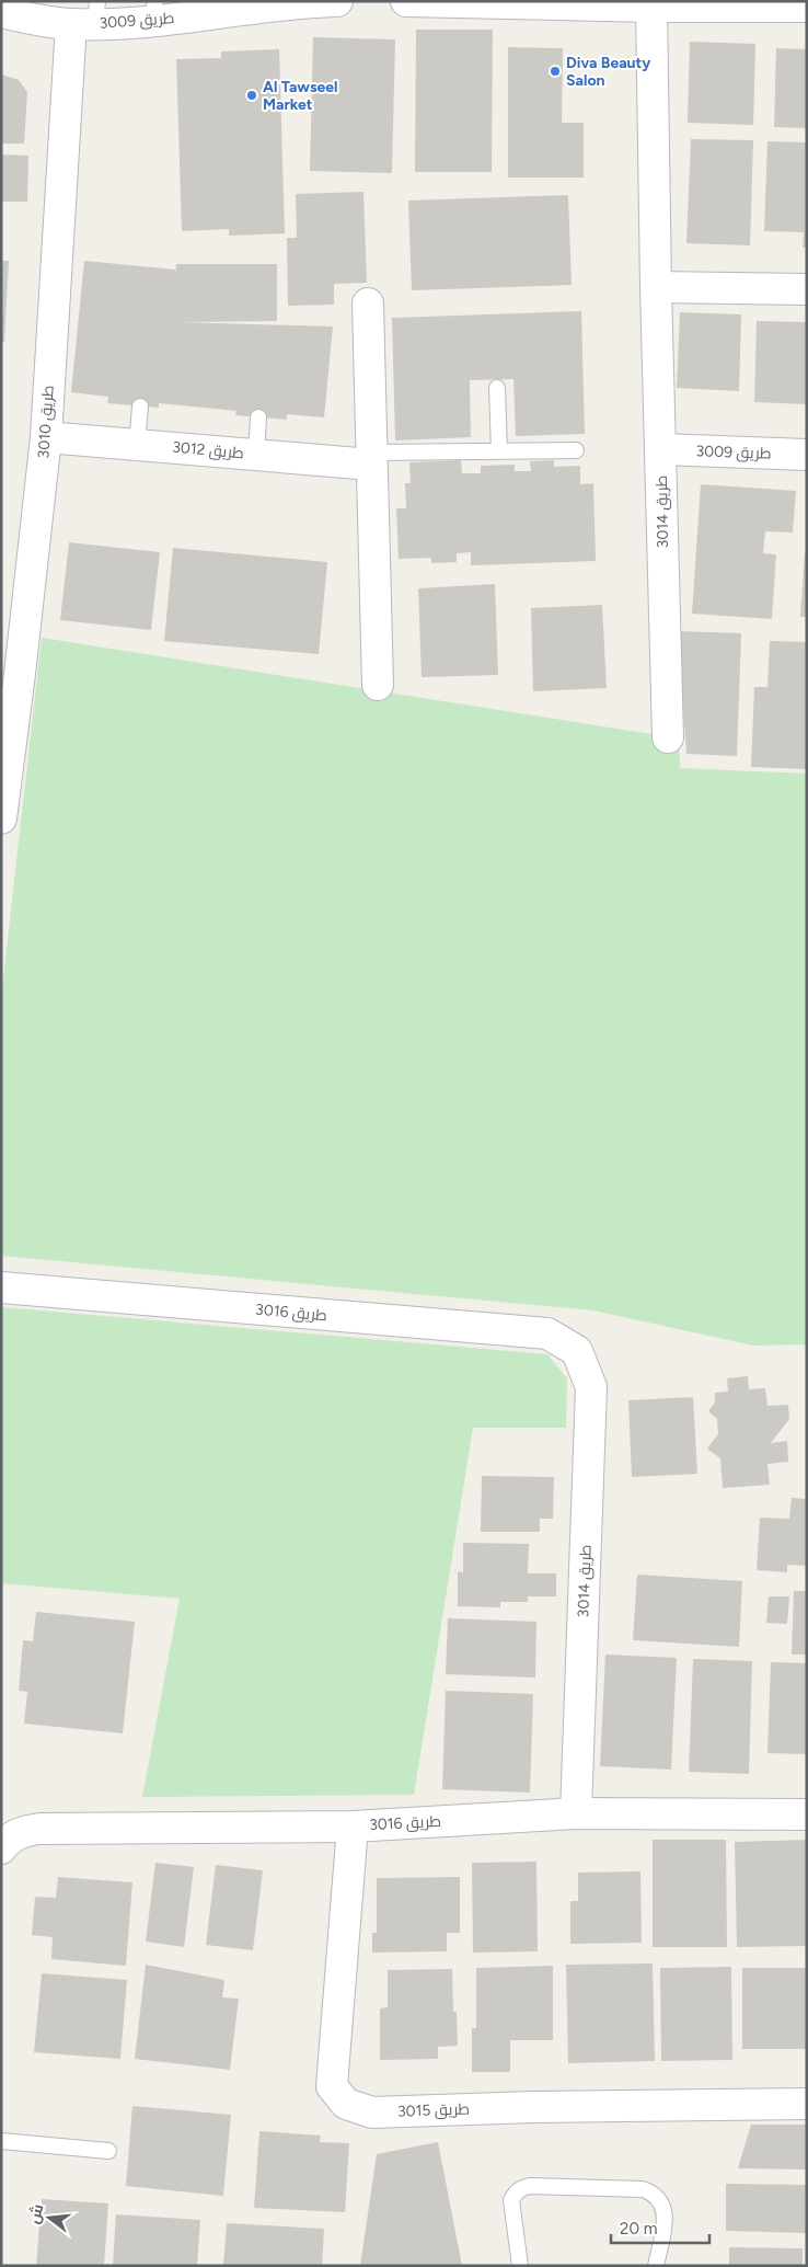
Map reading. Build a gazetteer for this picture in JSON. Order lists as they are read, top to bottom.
{
  "streets": {
    "street": [
      "طريق 3009",
      "طريق 3010",
      "طريق 3012",
      "طريق 3014",
      "طريق 3016",
      "طريق 3015"
    ]
  },
  "crossings": [
    ["طريق 3009", "طريق 3010"],
    ["طريق 3009", "طريق 3014"],
    ["طريق 3010", "طريق 3012"],
    ["طريق 3014", "طريق 3016"],
    ["طريق 3016", "طريق 3015"]
  ],
  "places": ["Diva Beauty Salon", "Al Tawseel Market"],
  "scale_bar": "20 m",
  "north": "left"
}
